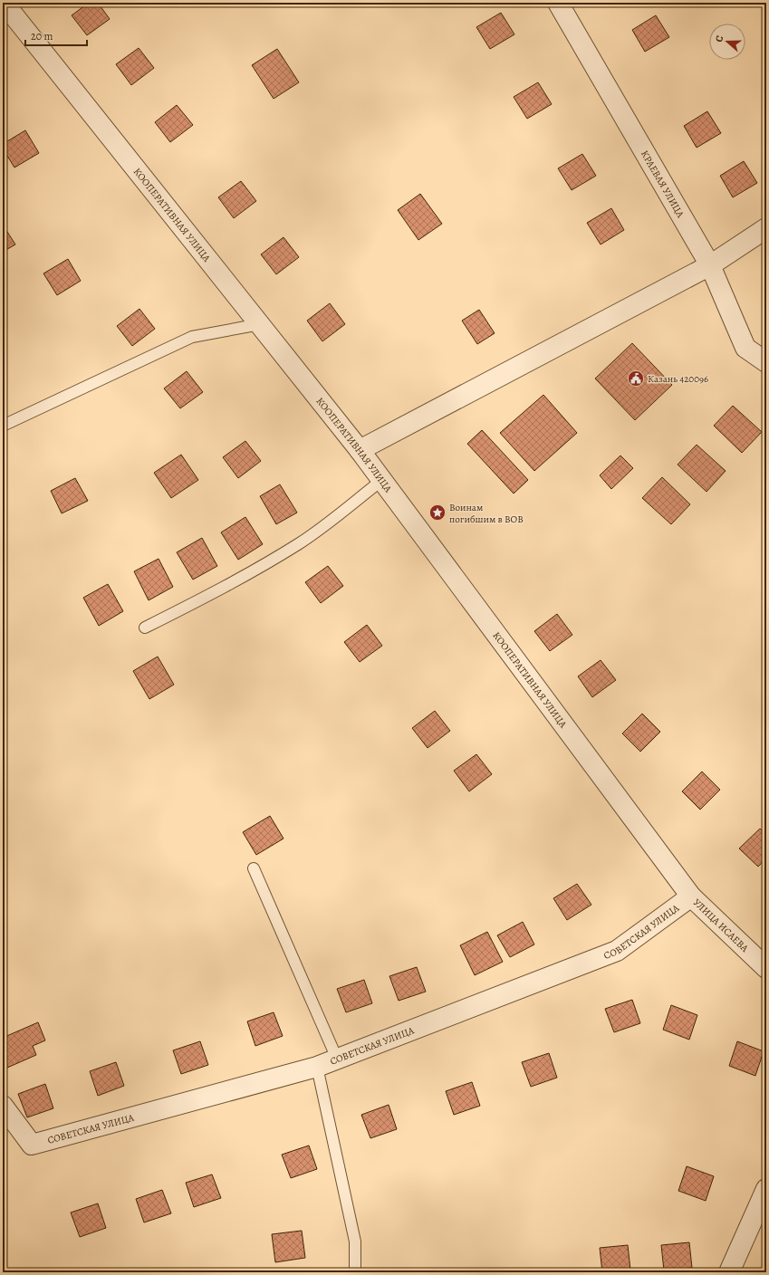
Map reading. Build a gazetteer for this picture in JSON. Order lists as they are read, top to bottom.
{
  "streets": {
    "street": [
      "КРАЕВАЯ УЛИЦА",
      "КООПЕРАТИВНАЯ УЛИЦА",
      "УЛИЦА ИСАЕВА",
      "СОВЕТСКАЯ УЛИЦА"
    ]
  },
  "crossings": [
    ["КООПЕРАТИВНАЯ УЛИЦА", "УЛИЦА ИСАЕВА"],
    ["КООПЕРАТИВНАЯ УЛИЦА", "СОВЕТСКАЯ УЛИЦА"],
    ["УЛИЦА ИСАЕВА", "СОВЕТСКАЯ УЛИЦА"]
  ],
  "places": {
    "public building": ["Казань 420096"],
    "place": ["Воинам погибшим в ВОВ"]
  },
  "scale_bar": "20 m",
  "north": "left"
}
